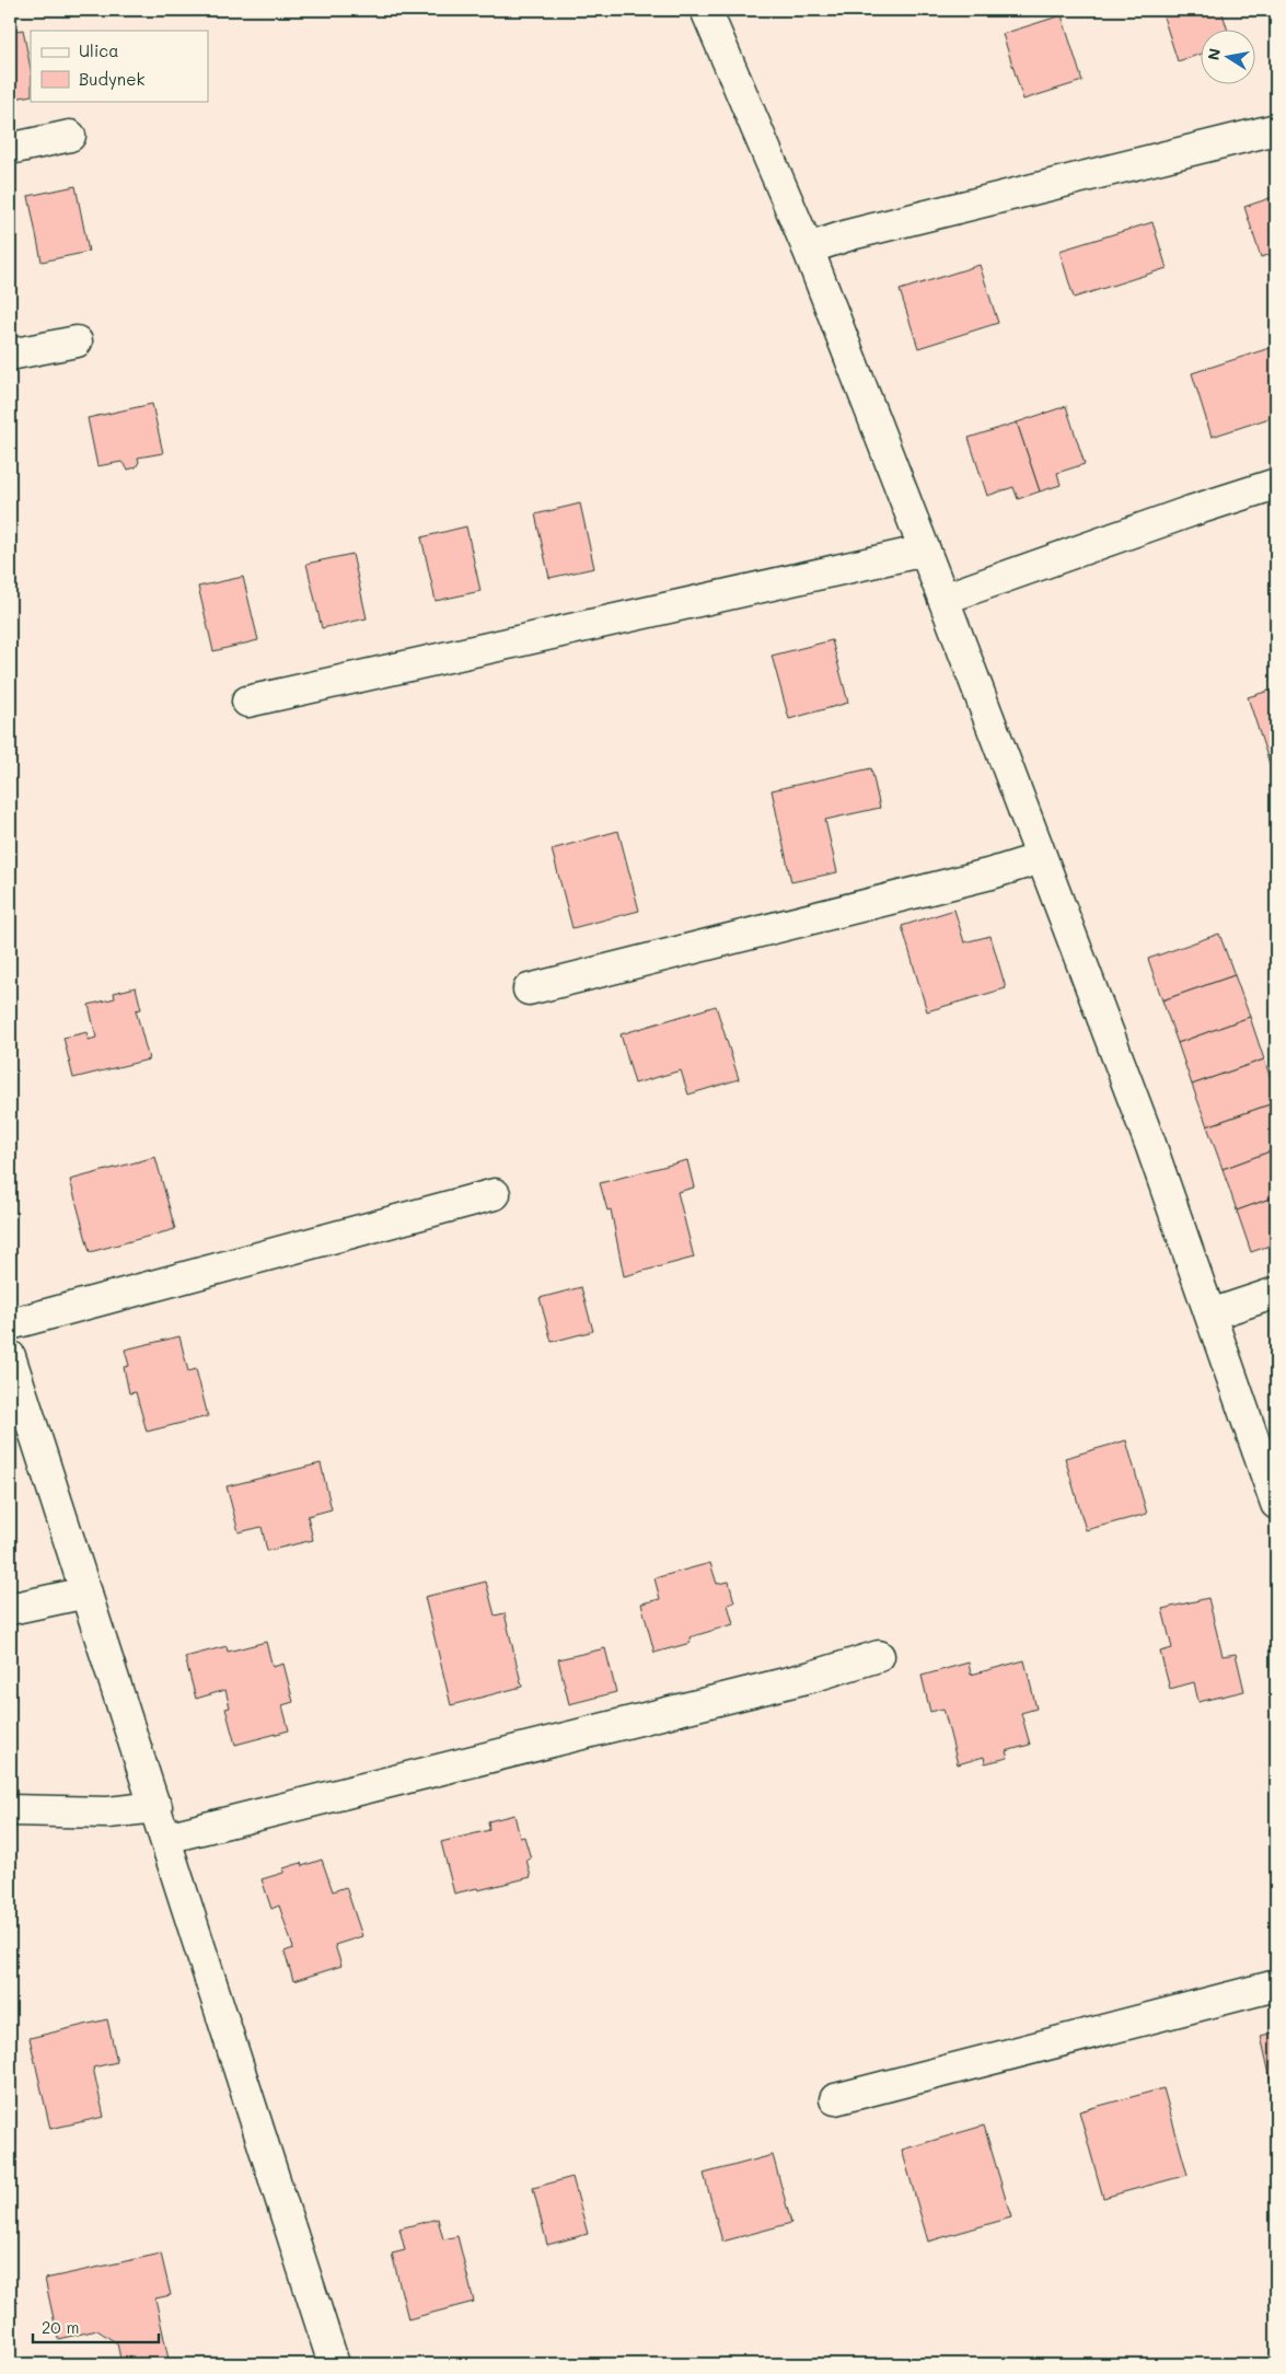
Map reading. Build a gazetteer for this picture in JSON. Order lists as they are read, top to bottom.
{
  "legend": ["Ulica", "Budynek"],
  "scale_bar": "20 m",
  "north": "left"
}
